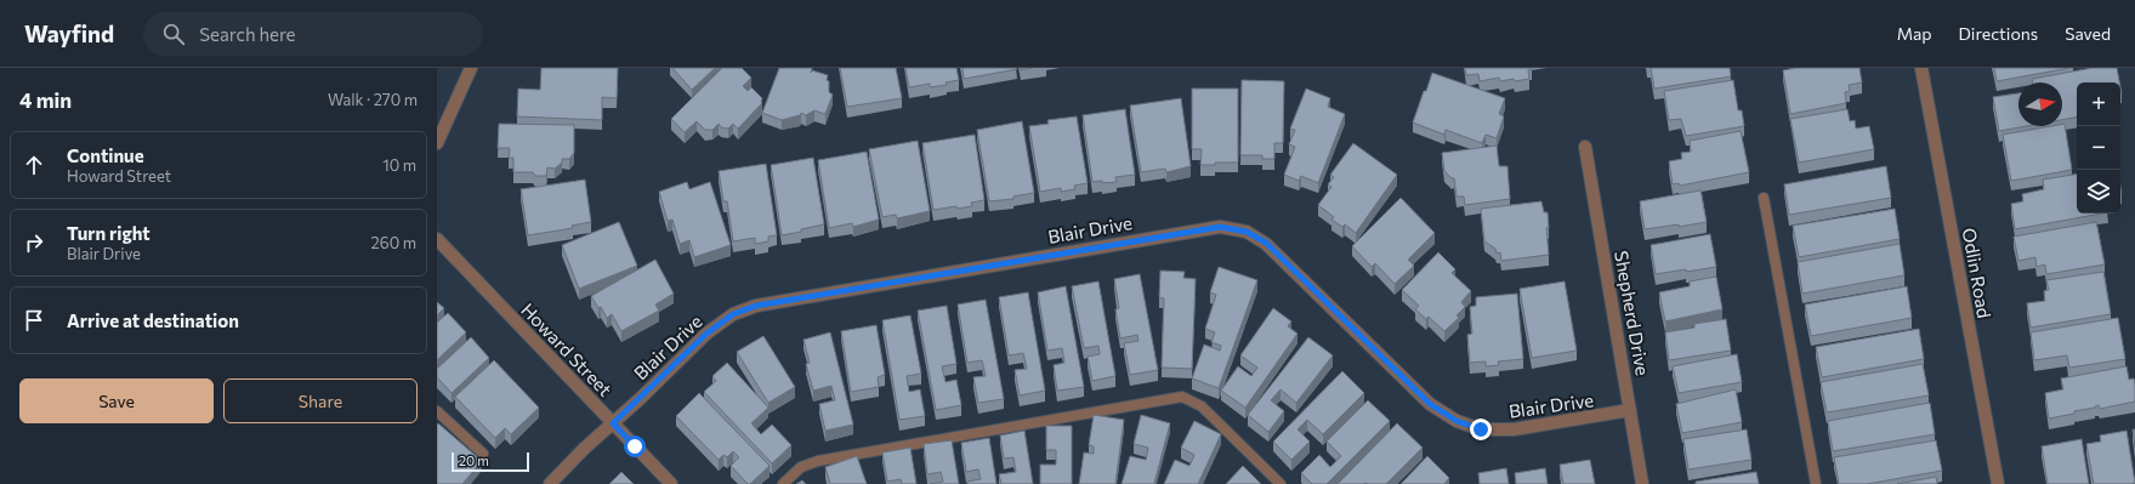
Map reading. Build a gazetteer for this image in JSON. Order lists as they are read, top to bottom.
{
  "streets": {
    "street": [
      "Blair Drive",
      "Odlin Road",
      "Shepherd Drive",
      "Howard Street"
    ]
  },
  "crossings": [
    ["Blair Drive", "Shepherd Drive"],
    ["Blair Drive", "Howard Street"]
  ],
  "scale_bar": "20 m",
  "north": "right",
  "page": {
    "header": "Wayfind",
    "search": "Search here",
    "nav": ["Map", "Directions", "Saved"],
    "heading": ["4 min", "Walk · 270 m"],
    "map_buttons": ["+", "−"],
    "list": [
      ["Continue", "Howard Street", "10 m"],
      ["Turn right", "Blair Drive", "260 m"],
      "Arrive at destination"
    ],
    "buttons": ["Save", "Share"],
    "scale": "20 m"
  }
}
